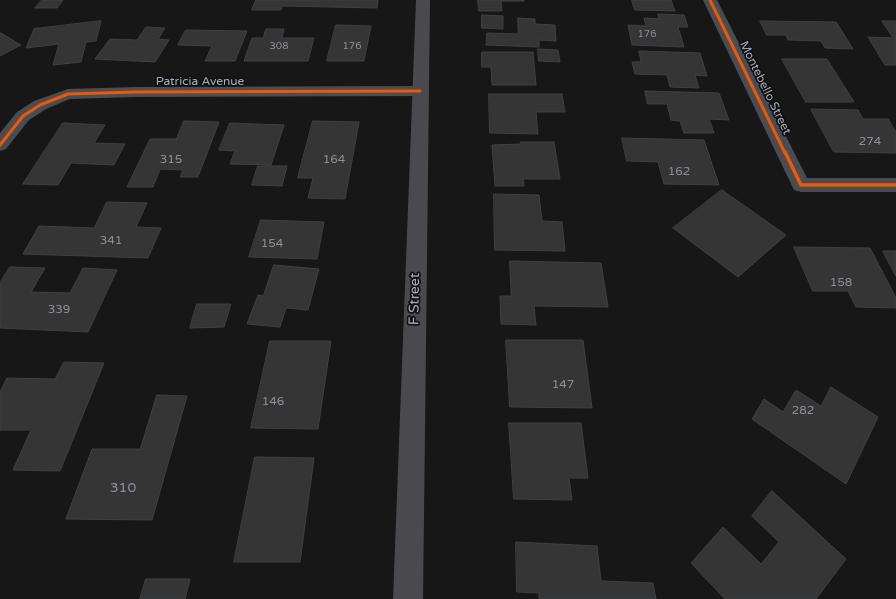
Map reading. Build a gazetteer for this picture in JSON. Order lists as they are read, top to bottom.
{
  "streets": {
    "main road": ["F Street"],
    "street": ["Patricia Avenue", "Montebello Street"]
  },
  "crossings": [
    ["Patricia Avenue", "F Street"]
  ],
  "house_numbers": [
    "176",
    "308",
    "176",
    "274",
    "315",
    "164",
    "162",
    "341",
    "154",
    "158",
    "339",
    "147",
    "146",
    "282",
    "310"
  ]
}
